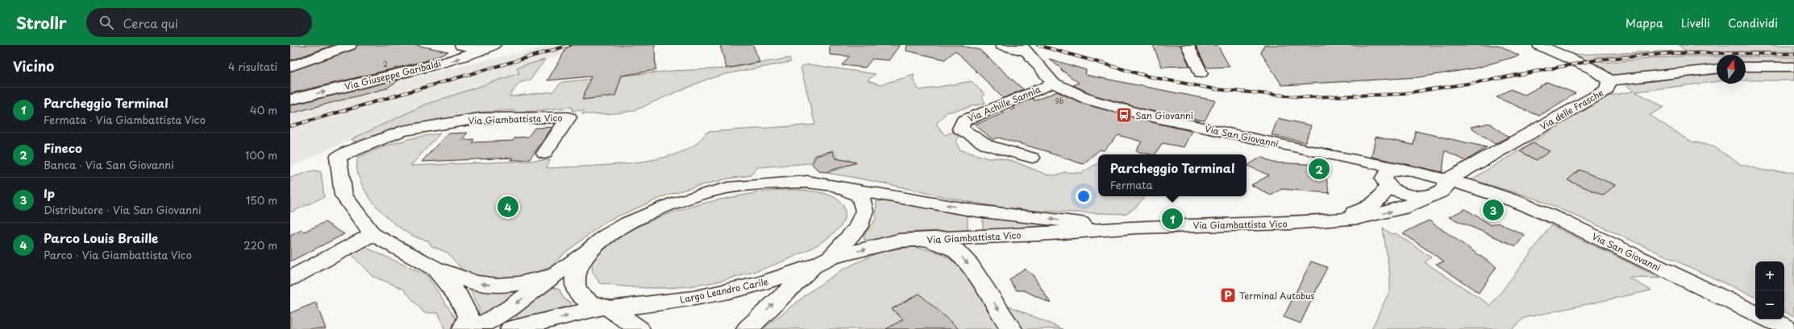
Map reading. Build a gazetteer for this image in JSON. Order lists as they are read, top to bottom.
{
  "streets": {
    "street": [
      "Via Giuseppe Garibaldi",
      "Via Achille Sannia",
      "Via delle Frasche",
      "Via Giambattista Vico",
      "Via San Giovanni",
      "Largo Leandro Carile"
    ]
  },
  "crossings": [
    ["Via Achille Sannia", "Via San Giovanni"],
    ["Via delle Frasche", "Via Giambattista Vico"],
    ["Via delle Frasche", "Via San Giovanni"],
    ["Via Giambattista Vico", "Via San Giovanni"],
    ["Via Giambattista Vico", "Largo Leandro Carile"]
  ],
  "places": {
    "bus stop": ["San Giovanni"],
    "parking": ["Terminal Autobus"]
  },
  "house_numbers": ["2", "9b"],
  "north": "top",
  "page": {
    "header": "Strollr",
    "search": "Cerca qui",
    "nav": ["Mappa", "Livelli", "Condividi"],
    "heading": ["Vicino", "4 risultati"],
    "list": [
      {
        "mark": "1",
        "name": "Parcheggio Terminal",
        "note": "Fermata · Via Giambattista Vico",
        "value": "40 m"
      },
      {
        "mark": "2",
        "name": "Fineco",
        "note": "Banca · Via San Giovanni",
        "value": "100 m"
      },
      {
        "mark": "3",
        "name": "Ip",
        "note": "Distributore · Via San Giovanni",
        "value": "150 m"
      },
      {
        "mark": "4",
        "name": "Parco Louis Braille",
        "note": "Parco · Via Giambattista Vico",
        "value": "220 m"
      }
    ],
    "popup": ["Parcheggio Terminal", "Fermata"],
    "pins": [
      "2",
      "4",
      "3",
      "1"
    ],
    "map_buttons": ["+", "−"]
  }
}
